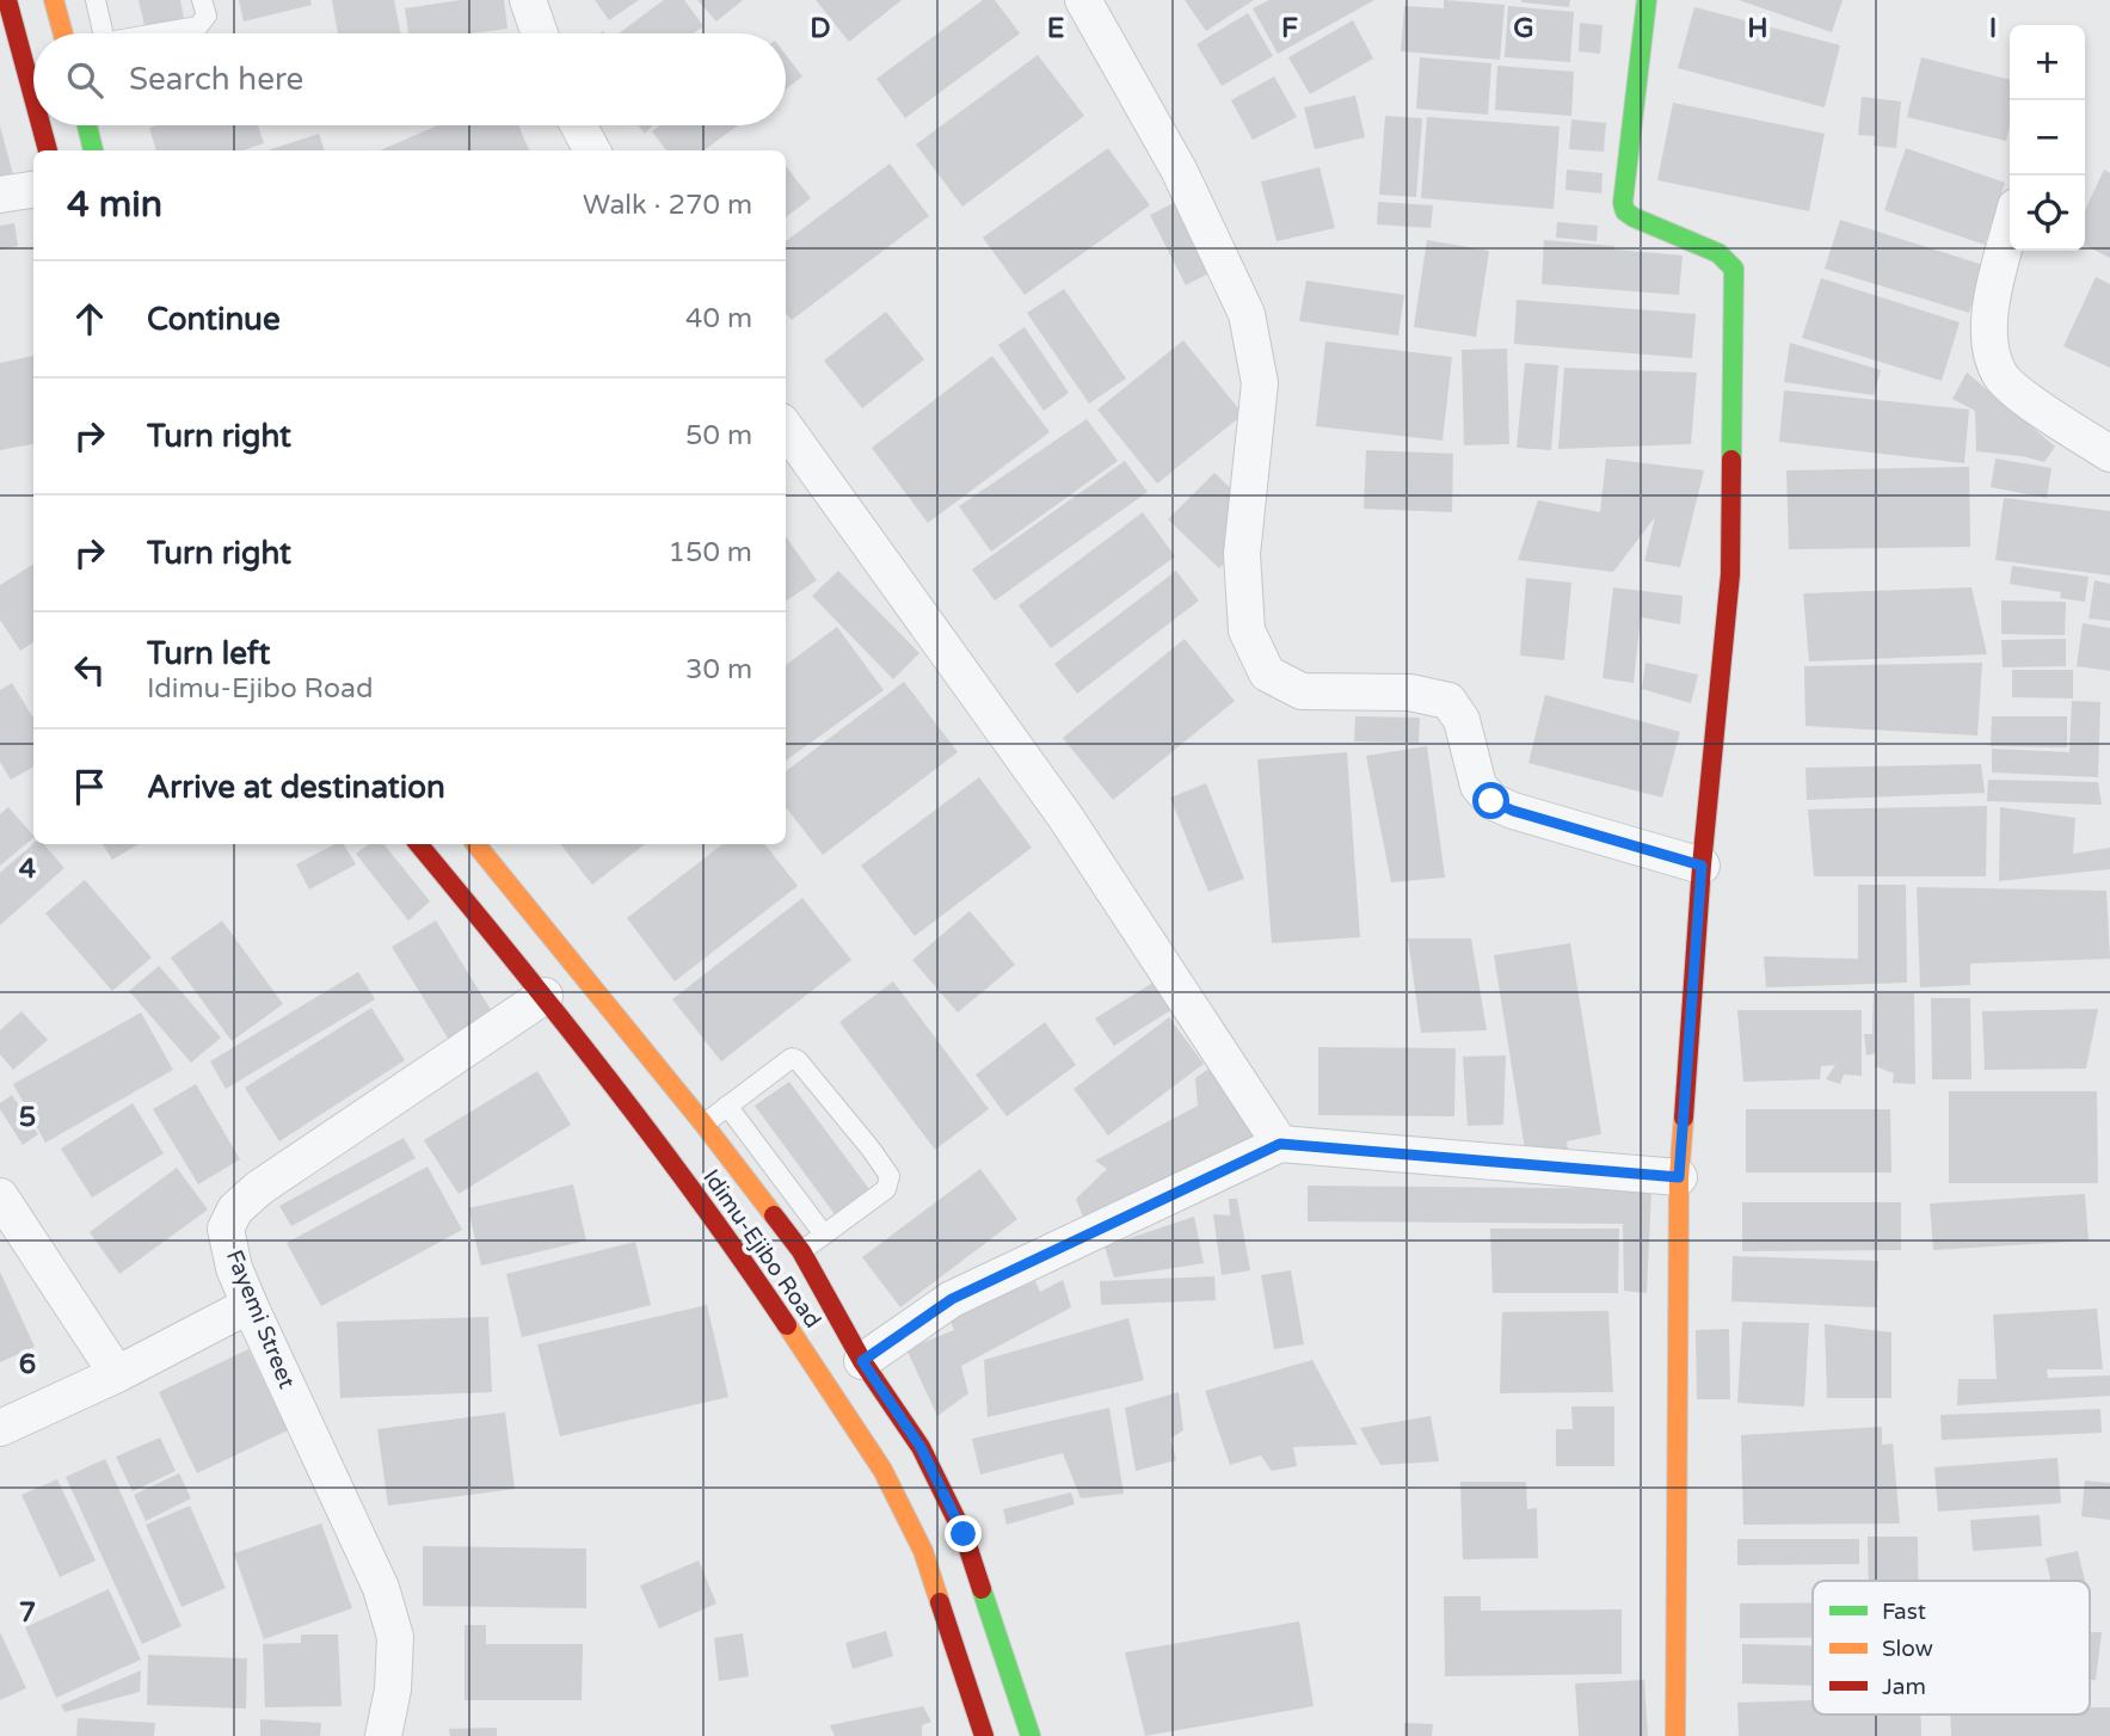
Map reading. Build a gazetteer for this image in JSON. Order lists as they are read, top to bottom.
{
  "streets": {
    "main road": ["Idimu-Ejibo Road"],
    "street": ["Fayemi Street"]
  },
  "crossings": [
    ["Idimu-Ejibo Road", "Fayemi Street"]
  ],
  "legend": ["Fast", "Slow", "Jam"],
  "page": {
    "map_buttons": ["+", "−"],
    "search": "Search here",
    "heading": ["4 min", "Walk · 270 m"],
    "list": [
      ["Continue", "40 m"],
      ["Turn right", "50 m"],
      ["Turn right", "150 m"],
      ["Turn left", "Idimu-Ejibo Road", "30 m"],
      "Arrive at destination"
    ]
  },
  "grid": {
    "columns": [
      "D",
      "E",
      "F",
      "G",
      "H",
      "I"
    ],
    "rows": [
      "4",
      "5",
      "6",
      "7"
    ]
  }
}
